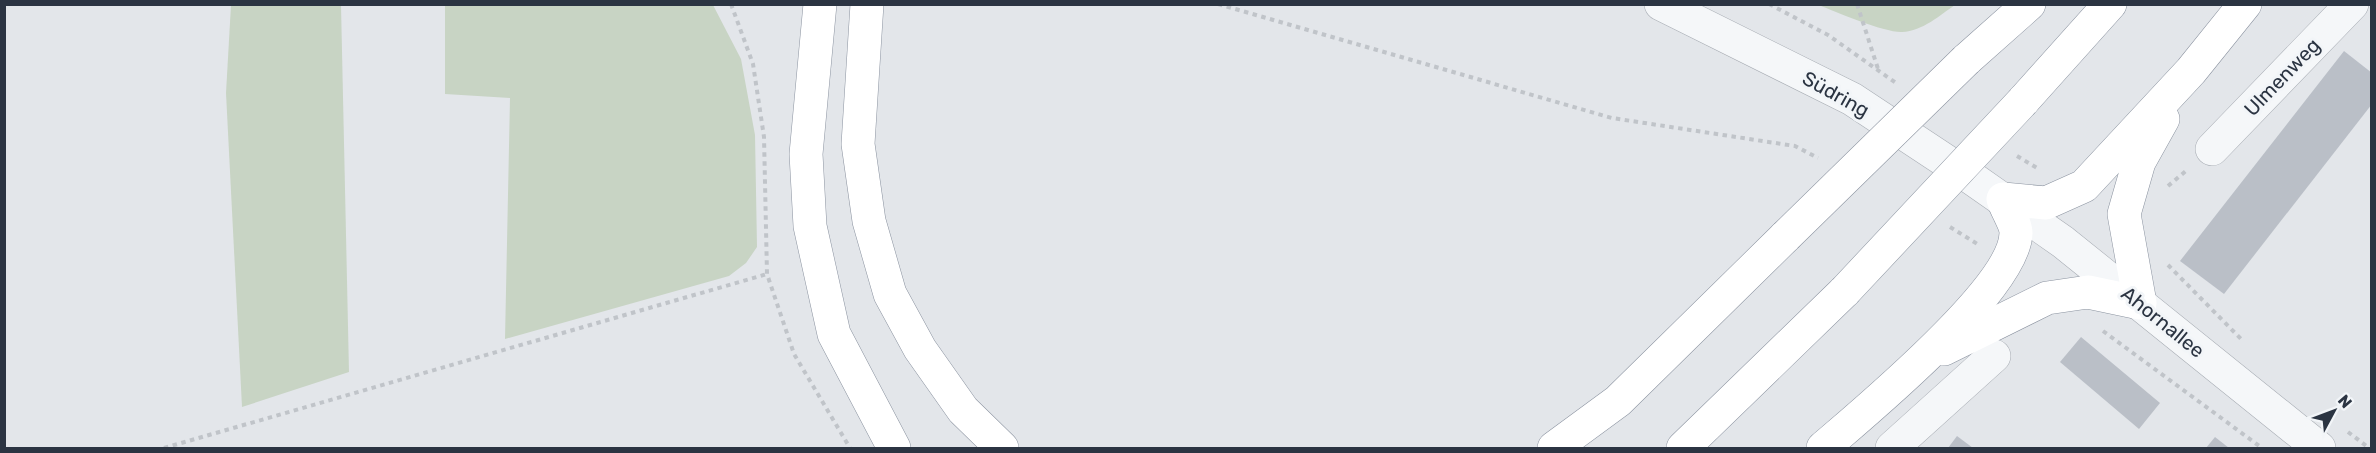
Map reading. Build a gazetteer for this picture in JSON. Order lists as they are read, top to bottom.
{
  "streets": {
    "street": ["Ulmenweg", "Südring", "Ahornallee"]
  },
  "crossings": [
    ["Südring", "Ahornallee"]
  ],
  "north": "top right"
}
